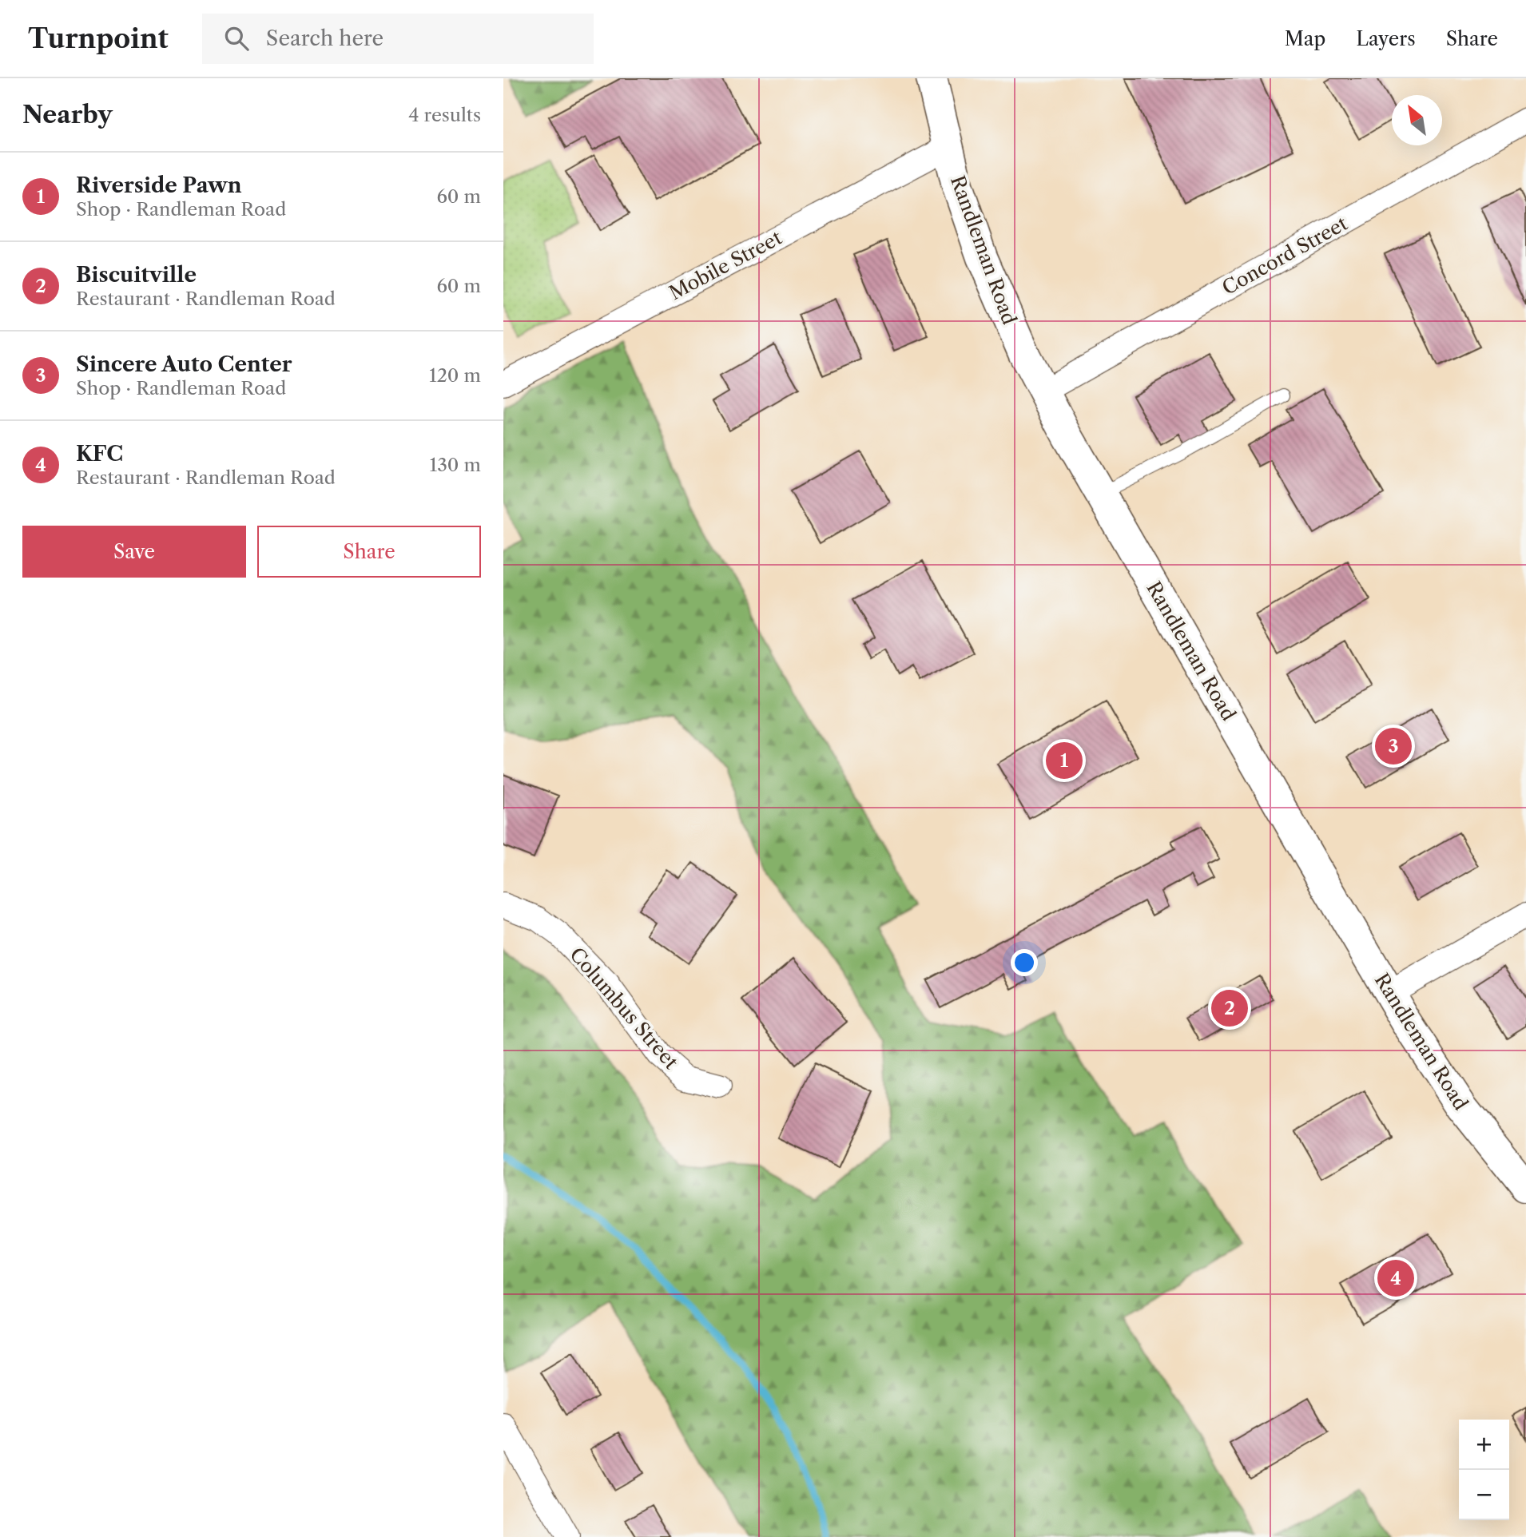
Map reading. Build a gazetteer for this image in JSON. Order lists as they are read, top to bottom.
{
  "streets": {
    "main road": ["Randleman Road"],
    "street": ["Concord Street", "Mobile Street", "Columbus Street"]
  },
  "crossings": [
    ["Randleman Road", "Concord Street"],
    ["Randleman Road", "Mobile Street"]
  ],
  "north": "top left",
  "page": {
    "header": "Turnpoint",
    "search": "Search here",
    "nav": ["Map", "Layers", "Share"],
    "heading": ["Nearby", "4 results"],
    "list": [
      {
        "mark": "1",
        "name": "Riverside Pawn",
        "note": "Shop · Randleman Road",
        "value": "60 m"
      },
      {
        "mark": "2",
        "name": "Biscuitville",
        "note": "Restaurant · Randleman Road",
        "value": "60 m"
      },
      {
        "mark": "3",
        "name": "Sincere Auto Center",
        "note": "Shop · Randleman Road",
        "value": "120 m"
      },
      {
        "mark": "4",
        "name": "KFC",
        "note": "Restaurant · Randleman Road",
        "value": "130 m"
      }
    ],
    "buttons": ["Save", "Share"],
    "pins": [
      "3",
      "1",
      "2",
      "4"
    ],
    "map_buttons": ["+", "−"]
  }
}
